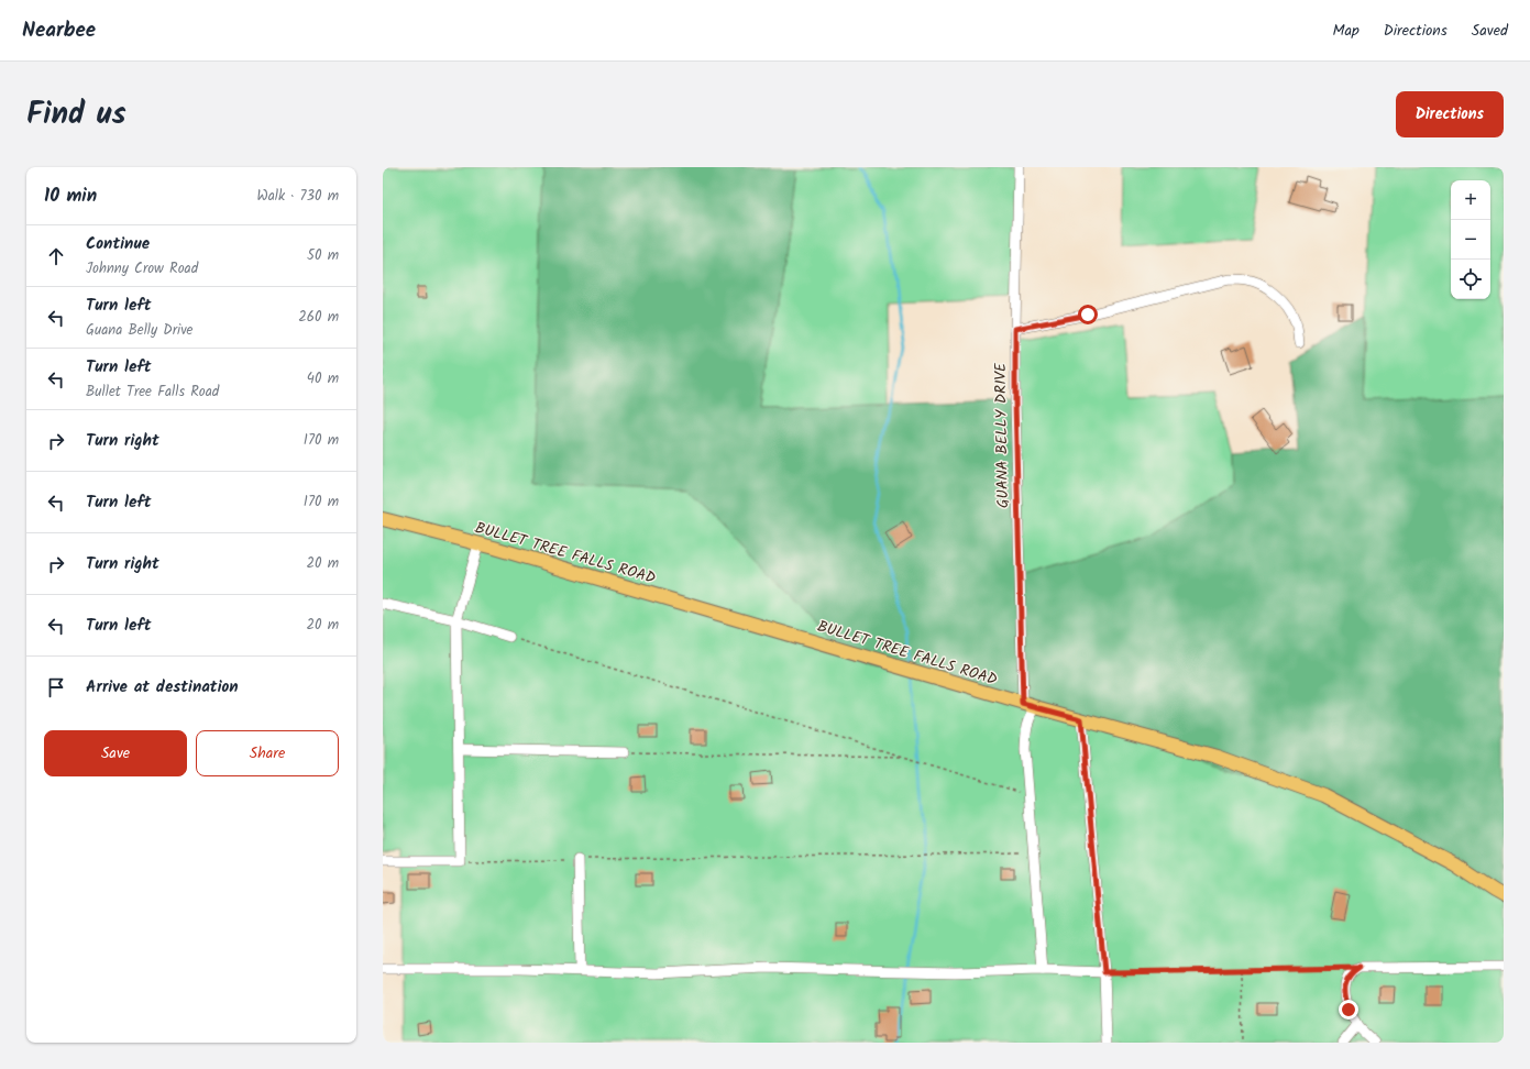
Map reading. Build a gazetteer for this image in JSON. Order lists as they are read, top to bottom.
{
  "streets": {
    "main road": ["BULLET TREE FALLS ROAD"],
    "street": ["GUANA BELLY DRIVE"]
  },
  "crossings": [
    ["GUANA BELLY DRIVE", "BULLET TREE FALLS ROAD"]
  ],
  "page": {
    "header": "Nearbee",
    "nav": ["Map", "Directions", "Saved"],
    "title": "Find us",
    "buttons": [
      "Directions",
      ["Save", "Share"]
    ],
    "heading": ["10 min", "Walk · 730 m"],
    "map_buttons": ["+", "−"],
    "list": [
      ["Continue", "Johnny Crow Road", "50 m"],
      ["Turn left", "Guana Belly Drive", "260 m"],
      ["Turn left", "Bullet Tree Falls Road", "40 m"],
      ["Turn right", "170 m"],
      ["Turn left", "170 m"],
      ["Turn right", "20 m"],
      ["Turn left", "20 m"],
      "Arrive at destination"
    ]
  }
}
